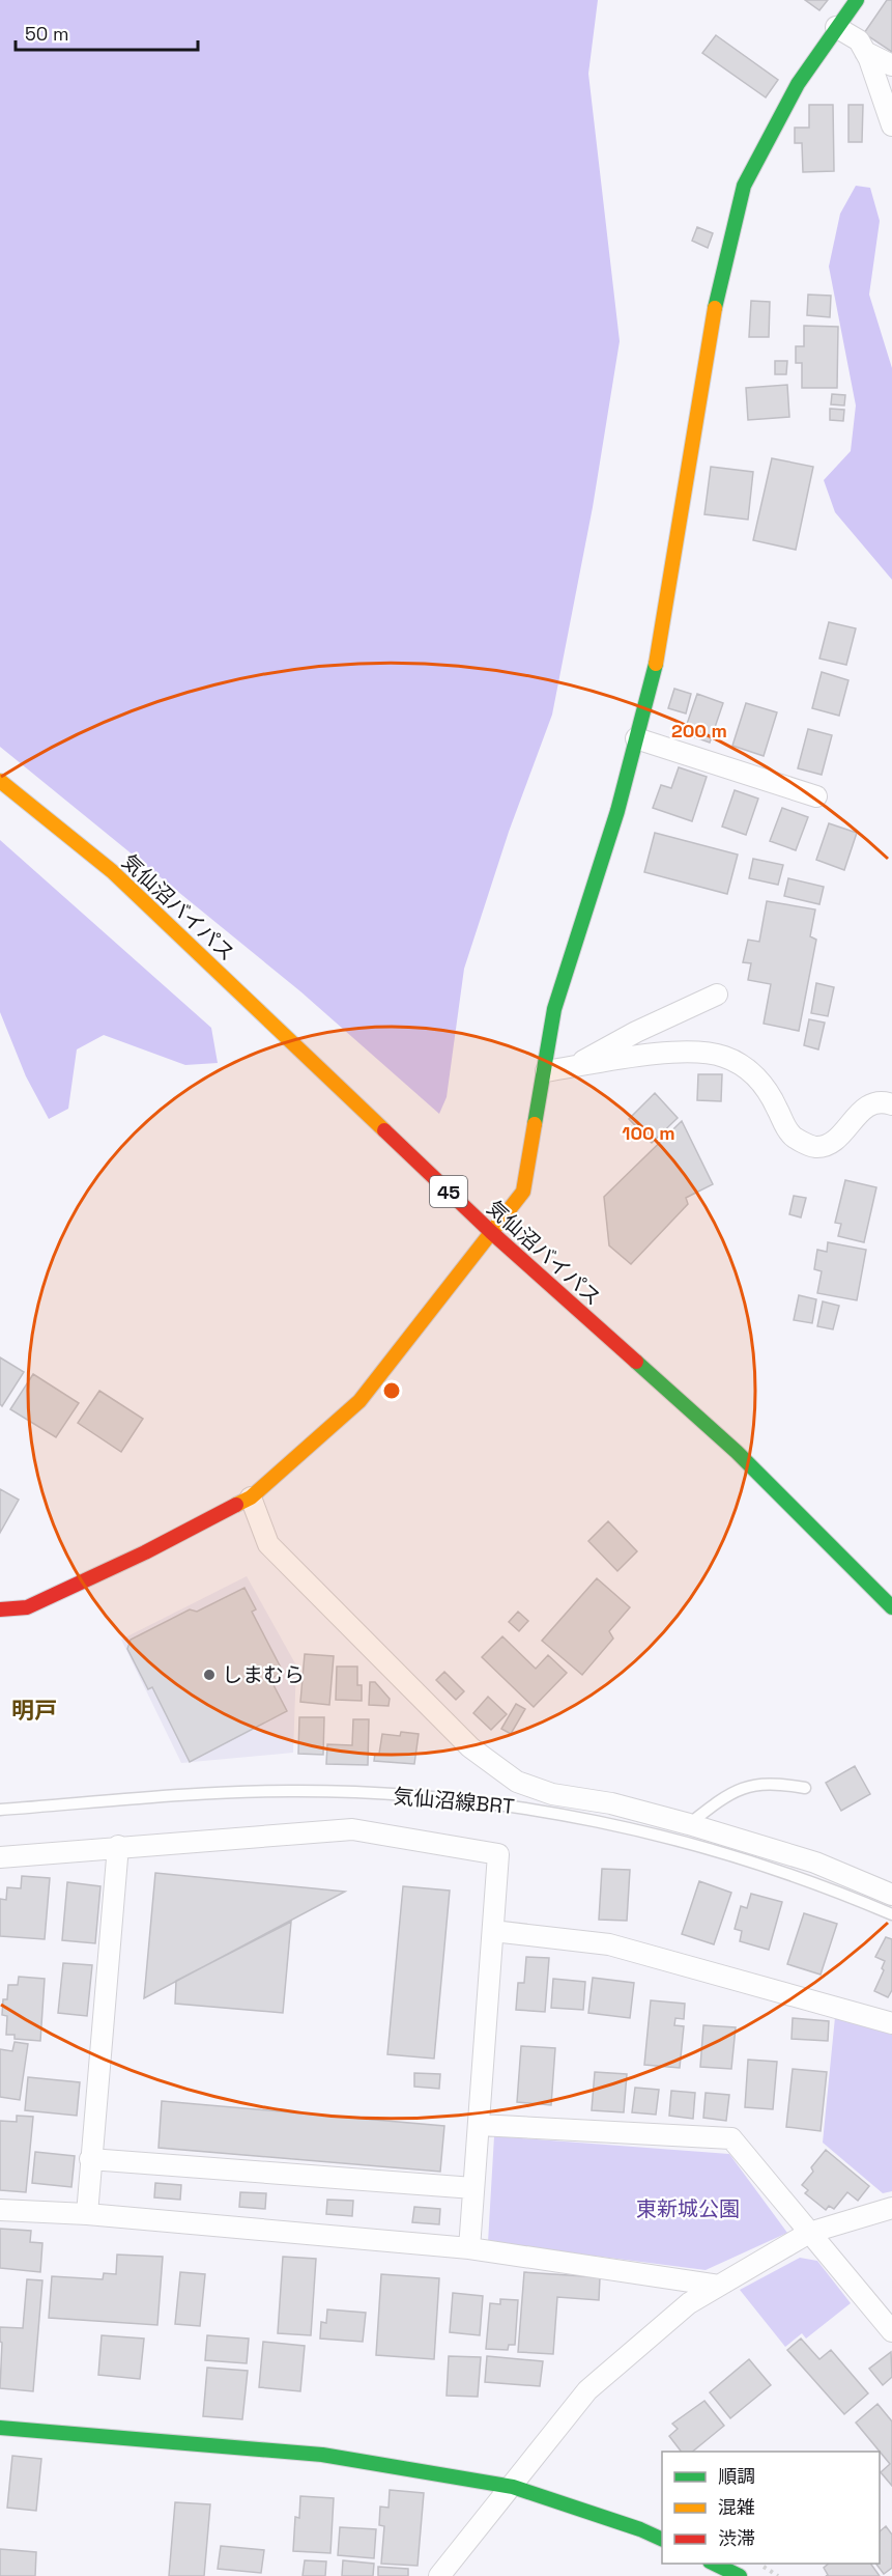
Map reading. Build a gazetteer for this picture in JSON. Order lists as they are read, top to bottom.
{
  "streets": {
    "main road": ["気仙沼バイパス", "45"],
    "lane": ["気仙沼線BRT"]
  },
  "districts": ["明戸"],
  "parks": ["東新城公園"],
  "places": ["しまむら"],
  "legend": ["順調", "混雑", "渋滞"],
  "scale_bar": "50 m",
  "rings": ["200 m", "100 m"]
}
